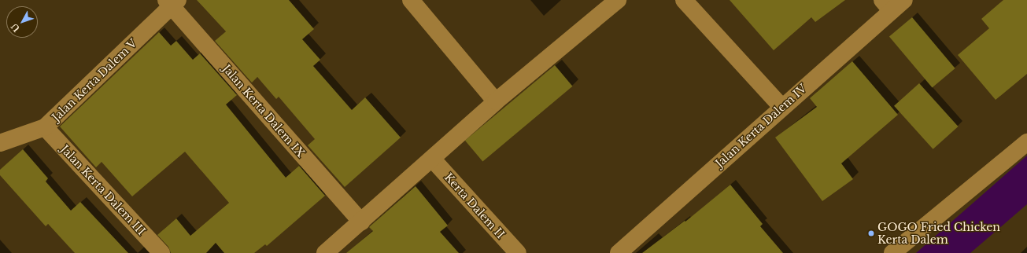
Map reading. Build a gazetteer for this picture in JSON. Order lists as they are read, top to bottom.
{
  "streets": {
    "street": [
      "Jalan Kerta Dalem V",
      "Jalan Kerta Dalem IX",
      "Jalan Kerta Dalem IV",
      "Jalan Kerta Dalem III",
      "Kerta Dalem II"
    ]
  },
  "crossings": [
    ["Jalan Kerta Dalem V", "Jalan Kerta Dalem IX"],
    ["Jalan Kerta Dalem V", "Jalan Kerta Dalem III"]
  ],
  "places": ["GOGO Fried Chicken Kerta Dalem"],
  "north": "bottom left"
}
